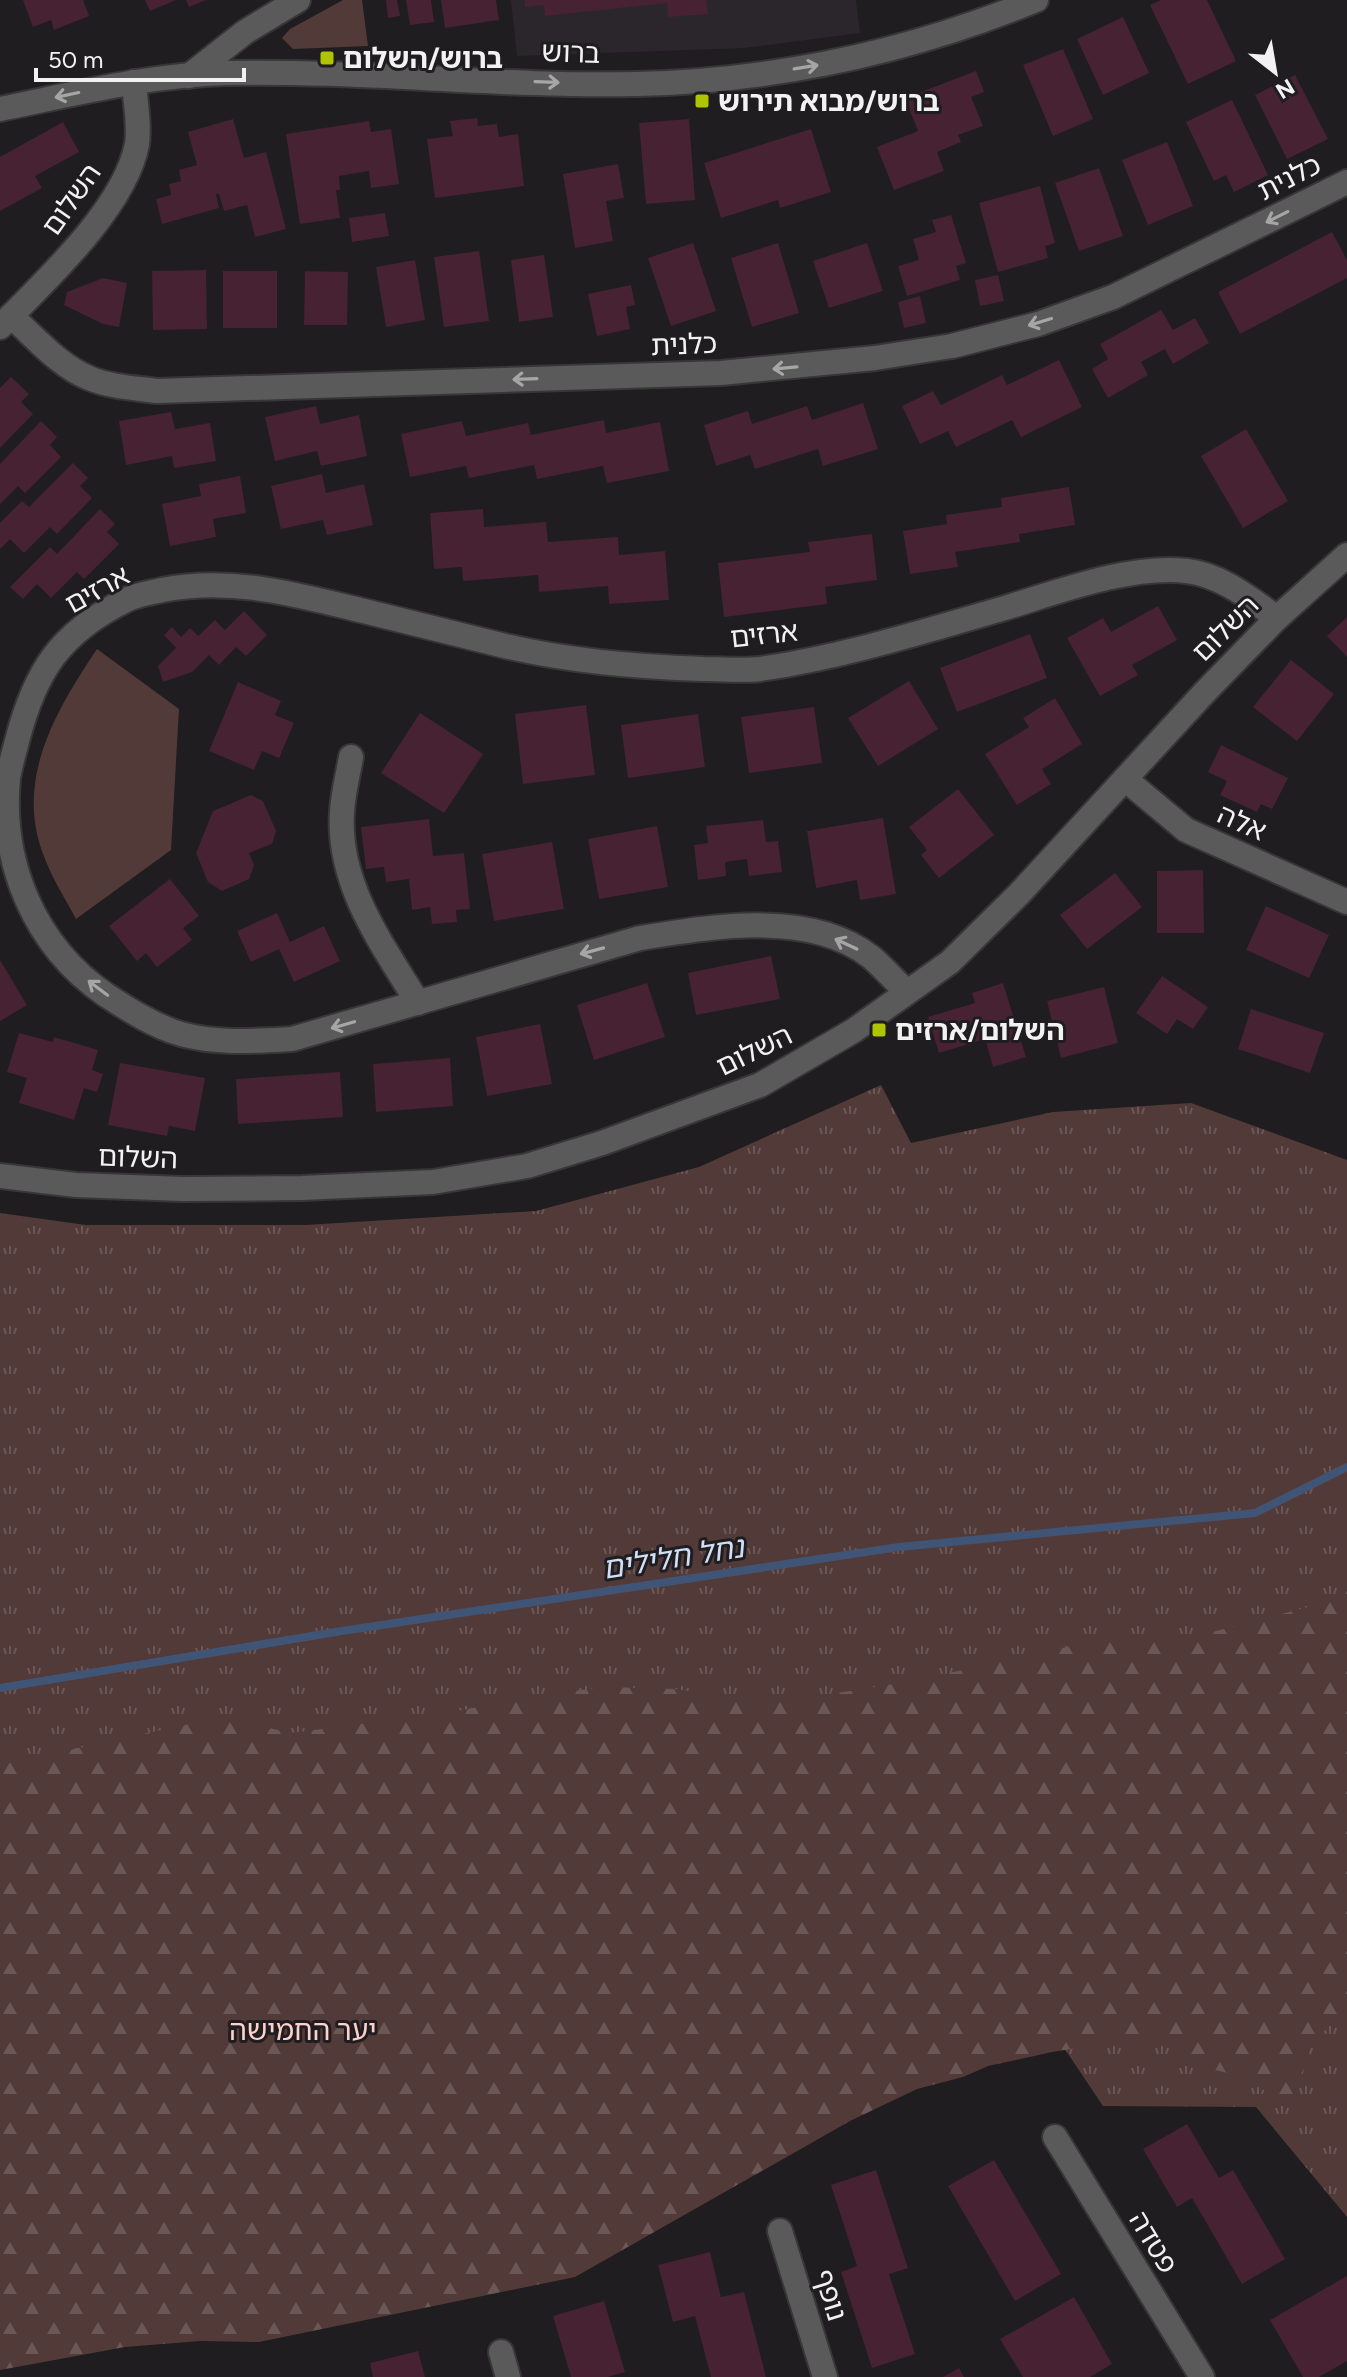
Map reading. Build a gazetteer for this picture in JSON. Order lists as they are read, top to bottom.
{
  "streets": {
    "street": [
      "ברוש",
      "כלנית",
      "השלום",
      "ארזים",
      "אלה",
      "פטדה",
      "נופף"
    ]
  },
  "crossings": [
    ["ברוש", "השלום"],
    ["כלנית", "השלום"],
    ["השלום", "ארזים"],
    ["השלום", "אלה"]
  ],
  "one_way": ["כלנית"],
  "water": ["נחל חלילים"],
  "parks": ["יער החמישה"],
  "places": {
    "transit": ["ברוש/השלום", "ברוש/מבוא תירוש", "השלום/ארזים"]
  },
  "scale_bar": "50 m",
  "north": "bottom right"
}
